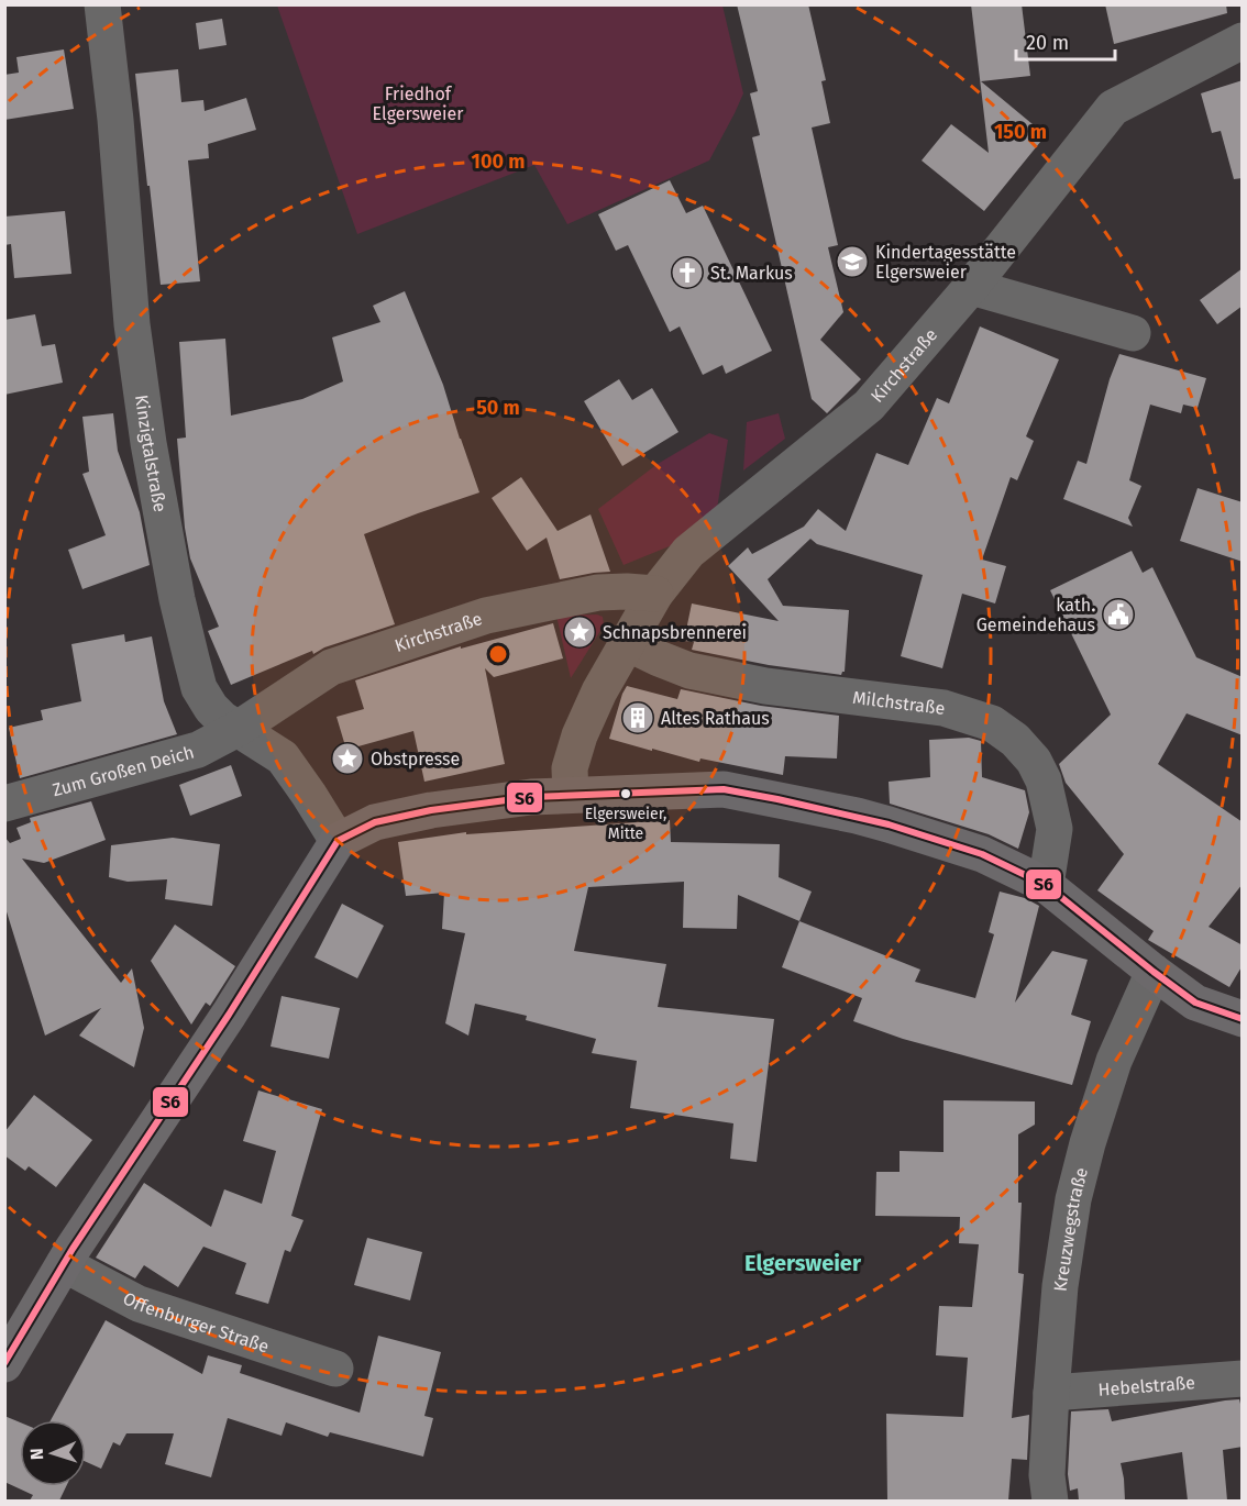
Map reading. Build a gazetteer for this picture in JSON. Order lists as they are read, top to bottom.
{
  "streets": {
    "street": [
      "Kirchstraße",
      "Kinzigtalstraße",
      "Milchstraße",
      "Zum Großen Deich",
      "Kreuzwegstraße",
      "Offenburger Straße",
      "Hebelstraße"
    ]
  },
  "crossings": [
    ["Kirchstraße", "Kinzigtalstraße"],
    ["Kirchstraße", "Milchstraße"],
    ["Kirchstraße", "Zum Großen Deich"],
    ["Kinzigtalstraße", "Zum Großen Deich"],
    ["Kreuzwegstraße", "Hebelstraße"]
  ],
  "districts": ["Elgersweier"],
  "parks": ["Friedhof Elgersweier"],
  "places": {
    "school or university": ["Kindertagesstätte Elgersweier"],
    "church": ["St. Markus"],
    "public building": ["kath. Gemeindehaus"],
    "place": ["Schnapsbrennerei", "Obstpresse"],
    "building": ["Altes Rathaus"],
    "other": ["Elgersweier, Mitte"]
  },
  "lines": ["transit line S6"],
  "scale_bar": "20 m",
  "north": "left",
  "rings": ["150 m", "100 m", "50 m"]
}
